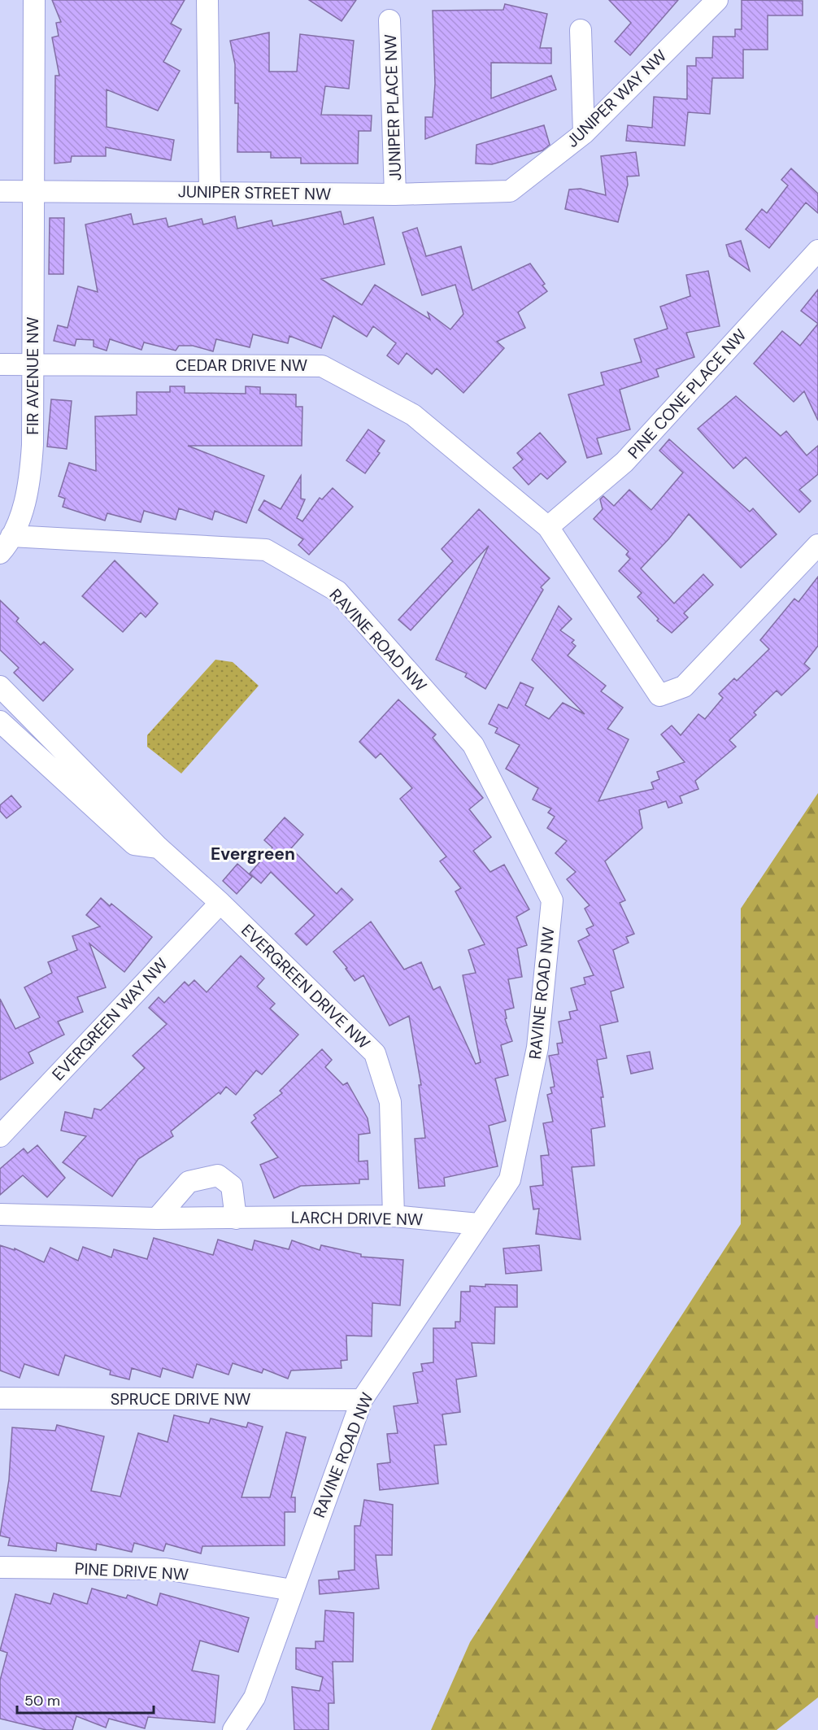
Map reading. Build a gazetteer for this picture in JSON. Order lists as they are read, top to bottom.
{
  "streets": {
    "street": [
      "JUNIPER WAY NW",
      "JUNIPER PLACE NW",
      "JUNIPER STREET NW",
      "CEDAR DRIVE NW",
      "FIR AVENUE NW",
      "PINE CONE PLACE NW",
      "RAVINE ROAD NW",
      "EVERGREEN DRIVE NW",
      "EVERGREEN WAY NW",
      "LARCH DRIVE NW",
      "SPRUCE DRIVE NW",
      "PINE DRIVE NW"
    ]
  },
  "crossings": [
    ["JUNIPER WAY NW", "JUNIPER STREET NW"],
    ["JUNIPER PLACE NW", "JUNIPER STREET NW"],
    ["JUNIPER STREET NW", "FIR AVENUE NW"],
    ["CEDAR DRIVE NW", "FIR AVENUE NW"],
    ["CEDAR DRIVE NW", "PINE CONE PLACE NW"],
    ["FIR AVENUE NW", "RAVINE ROAD NW"],
    ["RAVINE ROAD NW", "LARCH DRIVE NW"],
    ["RAVINE ROAD NW", "SPRUCE DRIVE NW"],
    ["RAVINE ROAD NW", "PINE DRIVE NW"],
    ["EVERGREEN DRIVE NW", "EVERGREEN WAY NW"],
    ["EVERGREEN DRIVE NW", "LARCH DRIVE NW"]
  ],
  "districts": ["Evergreen"],
  "scale_bar": "50 m"
}
